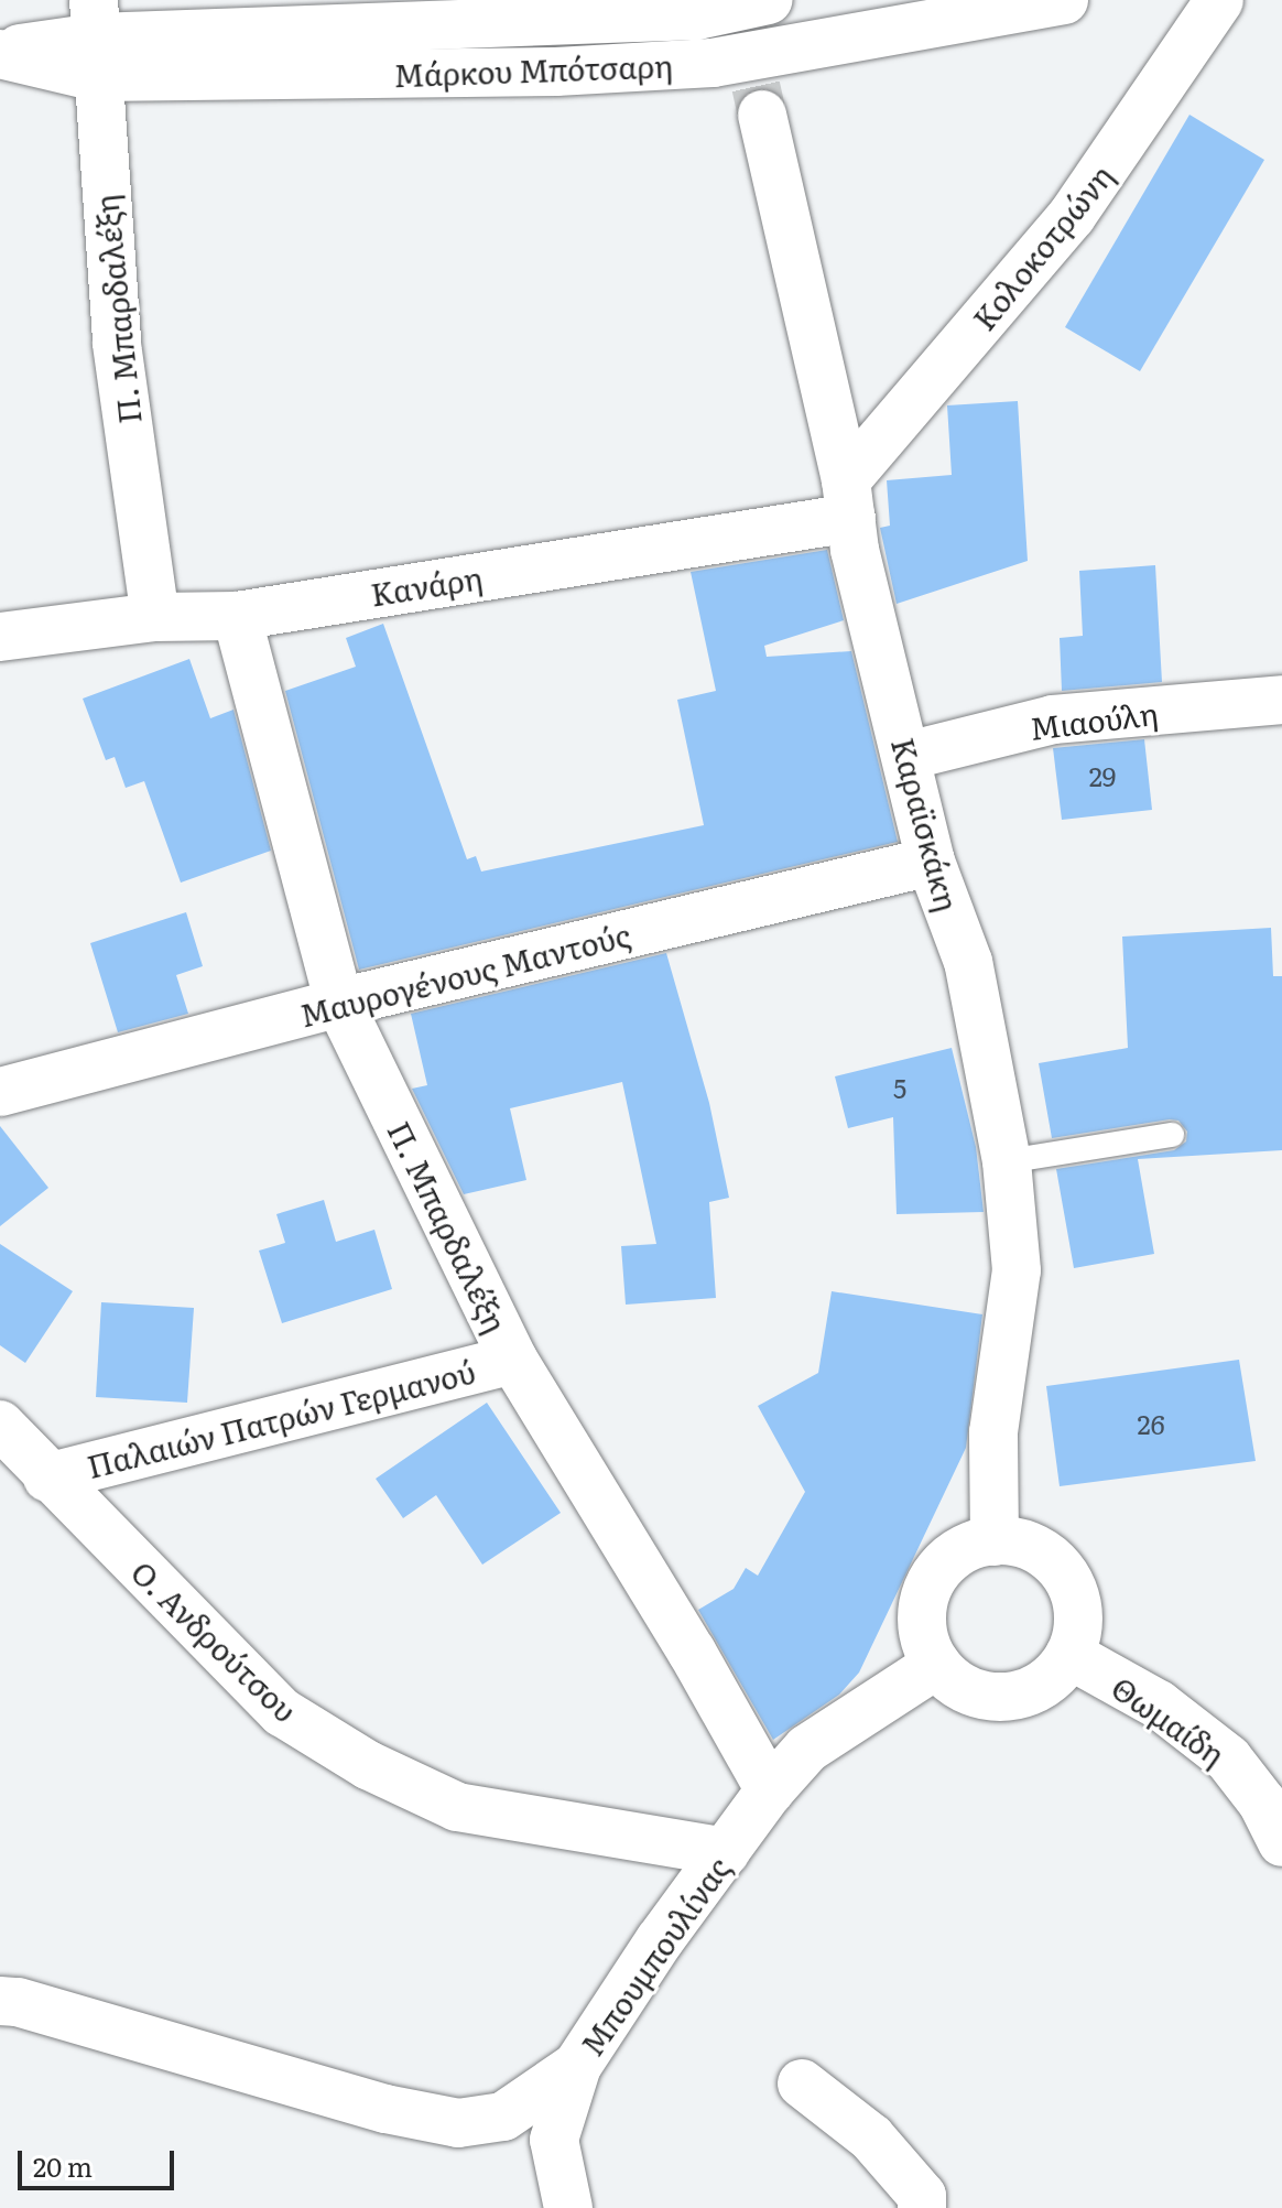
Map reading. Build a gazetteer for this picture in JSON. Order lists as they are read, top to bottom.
{
  "streets": {
    "street": [
      "Μάρκου Μπότσαρη",
      "Κολοκοτρώνη",
      "Π. Μπαρδαλέξη",
      "Κανάρη",
      "Μιαούλη",
      "Καραϊσκάκη",
      "Μαυρογένους Μαντούς",
      "Παλαιών Πατρών Γερμανού",
      "Ο. Ανδρούτσου",
      "Θωμαίδη",
      "Μπουμπουλίνας"
    ]
  },
  "crossings": [
    ["Μάρκου Μπότσαρη", "Π. Μπαρδαλέξη"],
    ["Κολοκοτρώνη", "Κανάρη"],
    ["Κολοκοτρώνη", "Καραϊσκάκη"],
    ["Π. Μπαρδαλέξη", "Κανάρη"],
    ["Π. Μπαρδαλέξη", "Μαυρογένους Μαντούς"],
    ["Π. Μπαρδαλέξη", "Παλαιών Πατρών Γερμανού"],
    ["Π. Μπαρδαλέξη", "Μπουμπουλίνας"],
    ["Κανάρη", "Καραϊσκάκη"],
    ["Μιαούλη", "Καραϊσκάκη"],
    ["Καραϊσκάκη", "Μαυρογένους Μαντούς"],
    ["Καραϊσκάκη", "Θωμαίδη"],
    ["Καραϊσκάκη", "Μπουμπουλίνας"],
    ["Παλαιών Πατρών Γερμανού", "Ο. Ανδρούτσου"],
    ["Ο. Ανδρούτσου", "Μπουμπουλίνας"],
    ["Θωμαίδη", "Μπουμπουλίνας"]
  ],
  "house_numbers": ["29", "5", "26"],
  "scale_bar": "20 m"
}
